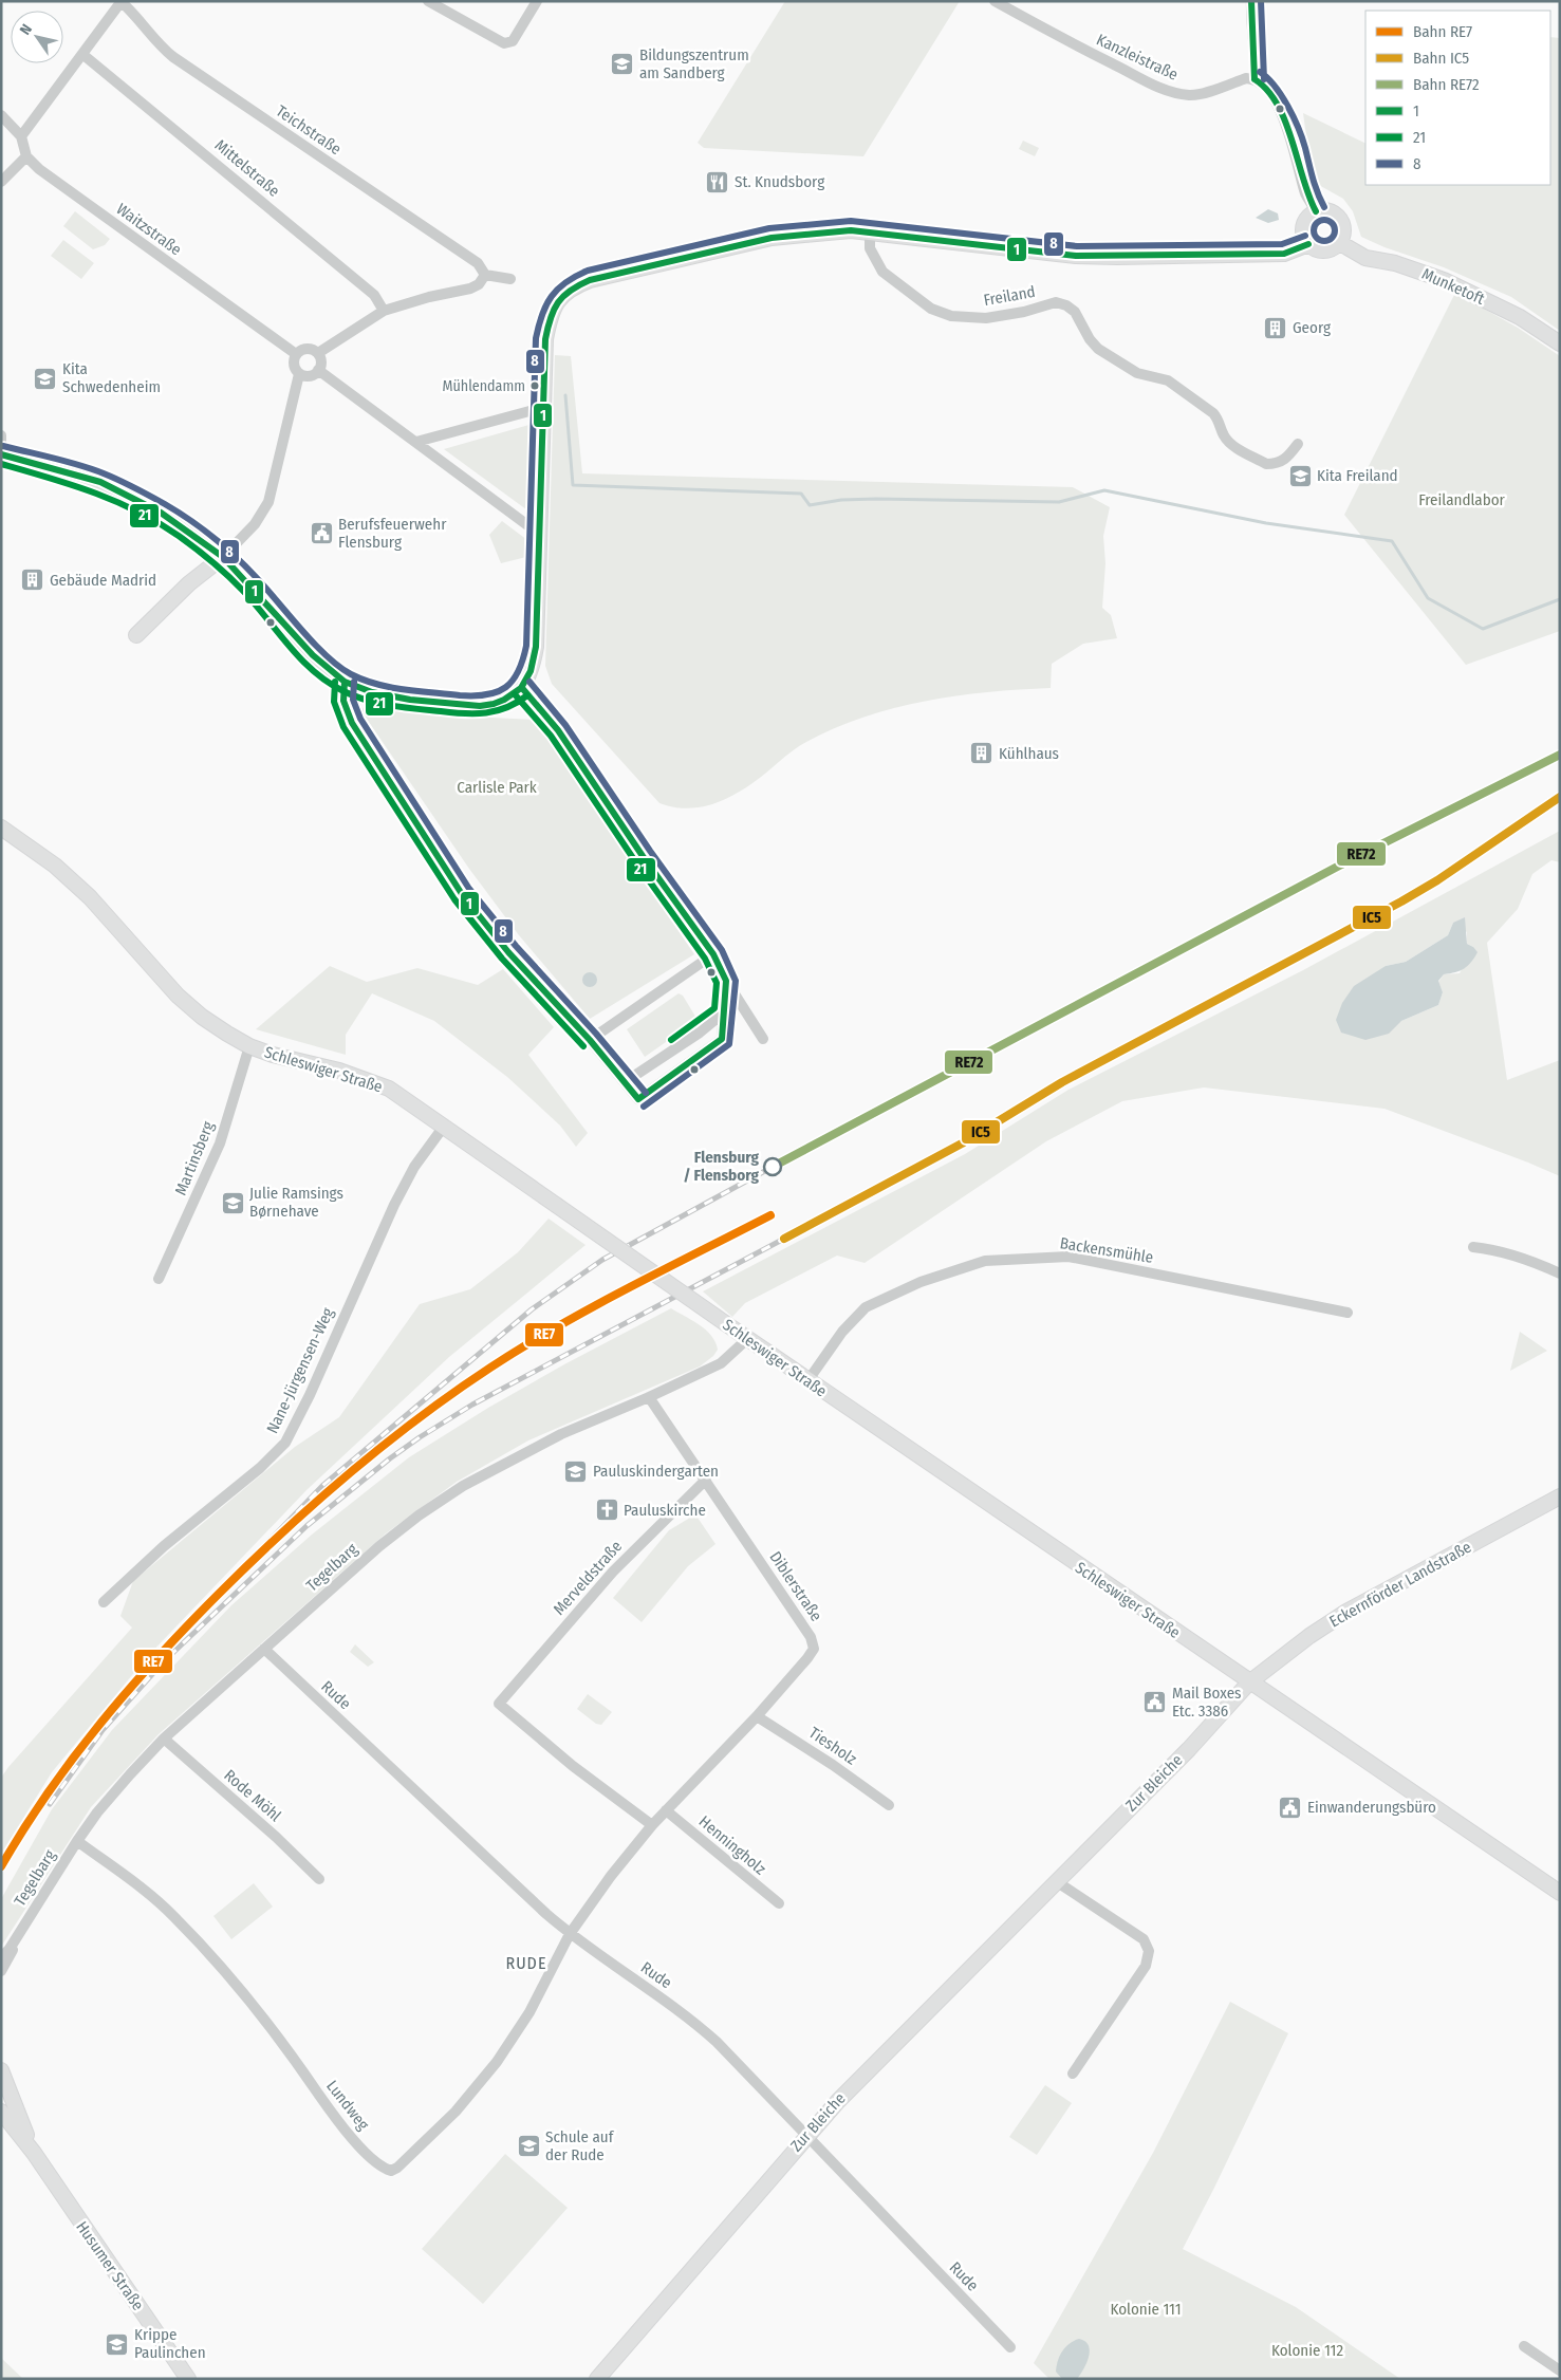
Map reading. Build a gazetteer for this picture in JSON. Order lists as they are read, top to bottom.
{
  "streets": {
    "street": [
      "Kanzleistraße",
      "Teichstraße",
      "Mittelstraße",
      "Waitzstraße",
      "Munketoft",
      "Freiland",
      "Schleswiger Straße",
      "Martinsberg",
      "Backensmühle",
      "Nane-Jürgensen-Weg",
      "Tegelbarg",
      "Merveldstraße",
      "Eckernförder Landstraße",
      "Diblerstraße",
      "Rude",
      "Tiesholz",
      "Zur Bleiche",
      "Rode Möhl",
      "Henningholz",
      "Lundweg",
      "Husumer Straße"
    ]
  },
  "crossings": [
    ["Schleswiger Straße", "Martinsberg"],
    ["Schleswiger Straße", "Backensmühle"],
    ["Schleswiger Straße", "Nane-Jürgensen-Weg"],
    ["Schleswiger Straße", "Tegelbarg"],
    ["Schleswiger Straße", "Eckernförder Landstraße"],
    ["Schleswiger Straße", "Zur Bleiche"],
    ["Tegelbarg", "Diblerstraße"],
    ["Tegelbarg", "Rude"],
    ["Tegelbarg", "Rode Möhl"],
    ["Tegelbarg", "Lundweg"],
    ["Merveldstraße", "Diblerstraße"],
    ["Eckernförder Landstraße", "Zur Bleiche"],
    ["Diblerstraße", "Rude"],
    ["Diblerstraße", "Tiesholz"],
    ["Diblerstraße", "Henningholz"],
    ["Diblerstraße", "Lundweg"],
    ["Rude", "Zur Bleiche"],
    ["Rude", "Lundweg"]
  ],
  "districts": ["RUDE"],
  "parks": [
    "Freilandlabor",
    "Carlisle Park",
    "Kolonie 111",
    "Kolonie 112"
  ],
  "places": {
    "school or university": [
      "Bildungszentrum am Sandberg",
      "Kita Schwedenheim",
      "Kita Freiland",
      "Julie Ramsings Børnehave",
      "Pauluskindergarten",
      "Schule auf der Rude",
      "Krippe Paulinchen"
    ],
    "restaurant": ["St. Knudsborg"],
    "building": ["Georg", "Gebäude Madrid", "Kühlhaus"],
    "other": ["Mühlendamm", "Flensburg / Flensborg"],
    "public building": ["Berufsfeuerwehr Flensburg", "Mail Boxes Etc. 3386", "Einwanderungsbüro"],
    "church": ["Pauluskirche"]
  },
  "lines": [
    "transit line 1",
    "transit line 8",
    "transit line 21",
    "rail line RE72",
    "rail line IC5",
    "rail line RE7"
  ],
  "legend": [
    "Bahn RE7",
    "Bahn IC5",
    "Bahn RE72",
    "1",
    "21",
    "8"
  ],
  "north": "top left"
}
